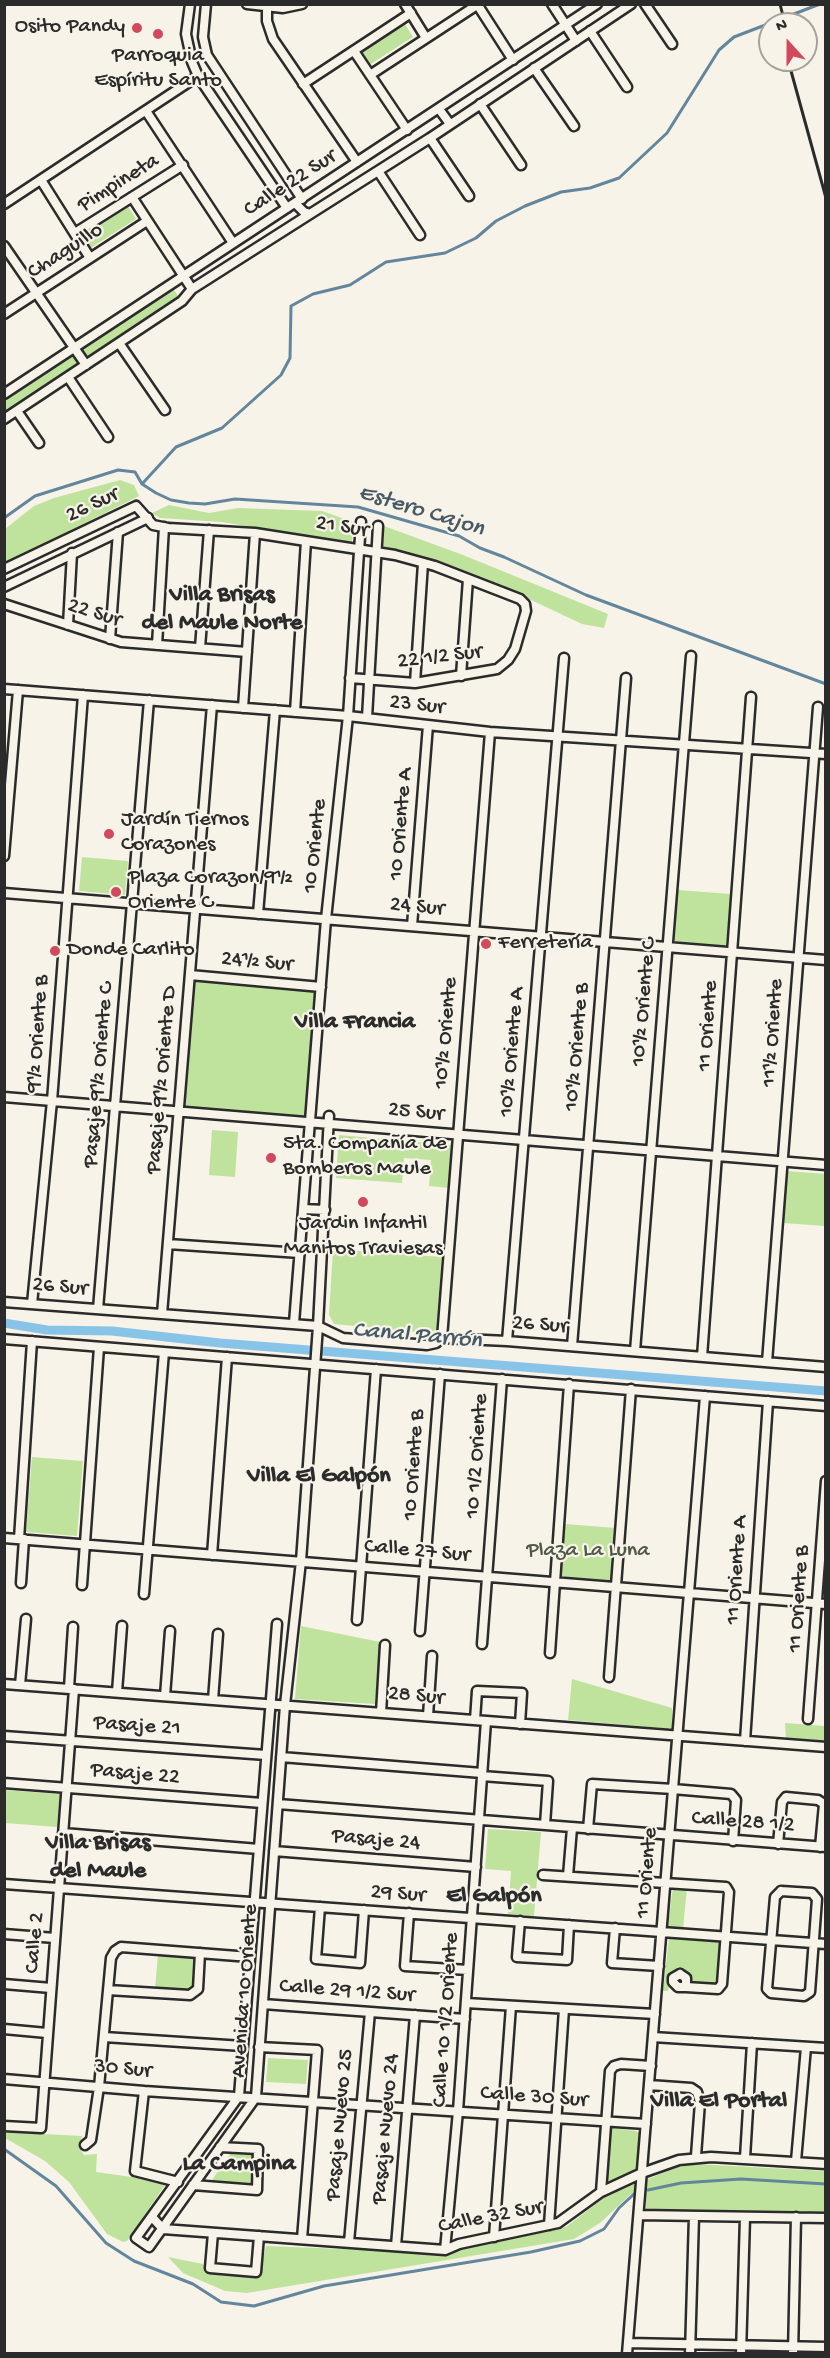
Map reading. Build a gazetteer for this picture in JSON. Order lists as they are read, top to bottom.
{
  "streets": {
    "street": [
      "Pimpineta",
      "Calle 22 Sur",
      "Chaguillo",
      "26 Sur",
      "21 Sur",
      "22 Sur",
      "22 1/2 Sur",
      "23 Sur",
      "10 Oriente A",
      "10 Oriente",
      "24 Sur",
      "24½ Sur",
      "10½ Oriente C",
      "11 Oriente",
      "10½ Oriente",
      "11½ Oriente",
      "9½ Oriente B",
      "10½ Oriente B",
      "10½ Oriente A",
      "Pasaje 9½ Oriente C",
      "Pasaje 9½ Oriente D",
      "25 Sur",
      "10 1/2 Oriente",
      "10 Oriente B",
      "Calle 27 Sur",
      "11 Oriente A",
      "11 Oriente B",
      "28 Sur",
      "Pasaje 21",
      "Pasaje 22",
      "Calle 28 1/2",
      "Pasaje 24",
      "29 Sur",
      "Calle 2",
      "Avenida 10 Oriente",
      "Calle 29 1/2 Sur",
      "Calle 10 1/2 Oriente",
      "30 Sur",
      "Calle 30 Sur",
      "Pasaje Nuevo 25",
      "Pasaje Nuevo 24",
      "Calle 32 Sur"
    ]
  },
  "crossings": [
    ["26 Sur", "21 Sur"],
    ["26 Sur", "10 Oriente"],
    ["26 Sur", "10½ Oriente C"],
    ["26 Sur", "11 Oriente"],
    ["26 Sur", "10½ Oriente"],
    ["26 Sur", "11½ Oriente"],
    ["26 Sur", "9½ Oriente B"],
    ["26 Sur", "10½ Oriente B"],
    ["26 Sur", "10½ Oriente A"],
    ["26 Sur", "Pasaje 9½ Oriente C"],
    ["26 Sur", "Pasaje 9½ Oriente D"],
    ["21 Sur", "22 1/2 Sur"],
    ["21 Sur", "10 Oriente"],
    ["22 1/2 Sur", "10 Oriente"],
    ["23 Sur", "10 Oriente A"],
    ["23 Sur", "10 Oriente"],
    ["23 Sur", "10½ Oriente C"],
    ["23 Sur", "11 Oriente"],
    ["23 Sur", "10½ Oriente"],
    ["23 Sur", "11½ Oriente"],
    ["23 Sur", "9½ Oriente B"],
    ["23 Sur", "10½ Oriente B"],
    ["23 Sur", "10½ Oriente A"],
    ["23 Sur", "Pasaje 9½ Oriente C"],
    ["23 Sur", "Pasaje 9½ Oriente D"],
    ["10 Oriente A", "24 Sur"],
    ["10 Oriente", "24 Sur"],
    ["10 Oriente", "24½ Sur"],
    ["10 Oriente", "25 Sur"],
    ["24 Sur", "10½ Oriente C"],
    ["24 Sur", "11 Oriente"],
    ["24 Sur", "10½ Oriente"],
    ["24 Sur", "11½ Oriente"],
    ["24 Sur", "9½ Oriente B"],
    ["24 Sur", "10½ Oriente B"],
    ["24 Sur", "10½ Oriente A"],
    ["24 Sur", "Pasaje 9½ Oriente C"],
    ["24 Sur", "Pasaje 9½ Oriente D"],
    ["24½ Sur", "Pasaje 9½ Oriente D"],
    ["10½ Oriente C", "25 Sur"],
    ["11 Oriente", "25 Sur"],
    ["11 Oriente", "Calle 27 Sur"],
    ["11 Oriente", "28 Sur"],
    ["11 Oriente", "Calle 28 1/2"],
    ["11 Oriente", "29 Sur"],
    ["11 Oriente", "Calle 30 Sur"],
    ["11 Oriente", "Calle 32 Sur"],
    ["10½ Oriente", "25 Sur"],
    ["11½ Oriente", "25 Sur"],
    ["9½ Oriente B", "25 Sur"],
    ["10½ Oriente B", "25 Sur"],
    ["10½ Oriente A", "25 Sur"],
    ["Pasaje 9½ Oriente C", "25 Sur"],
    ["Pasaje 9½ Oriente D", "25 Sur"],
    ["10 1/2 Oriente", "Calle 27 Sur"],
    ["10 Oriente B", "Calle 27 Sur"],
    ["Calle 27 Sur", "11 Oriente A"],
    ["Calle 27 Sur", "11 Oriente B"],
    ["Calle 27 Sur", "Avenida 10 Oriente"],
    ["11 Oriente A", "28 Sur"],
    ["28 Sur", "Calle 2"],
    ["28 Sur", "Avenida 10 Oriente"],
    ["28 Sur", "Calle 10 1/2 Oriente"],
    ["Pasaje 21", "Calle 2"],
    ["Pasaje 21", "Avenida 10 Oriente"],
    ["Pasaje 22", "Calle 2"],
    ["Pasaje 22", "Avenida 10 Oriente"],
    ["Calle 28 1/2", "Calle 10 1/2 Oriente"],
    ["Pasaje 24", "Avenida 10 Oriente"],
    ["Pasaje 24", "Calle 10 1/2 Oriente"],
    ["29 Sur", "Calle 2"],
    ["29 Sur", "Avenida 10 Oriente"],
    ["29 Sur", "Calle 10 1/2 Oriente"],
    ["Calle 2", "30 Sur"],
    ["Avenida 10 Oriente", "Calle 29 1/2 Sur"],
    ["Avenida 10 Oriente", "30 Sur"],
    ["Avenida 10 Oriente", "Calle 30 Sur"],
    ["Avenida 10 Oriente", "Calle 32 Sur"],
    ["Calle 29 1/2 Sur", "Calle 10 1/2 Oriente"],
    ["Calle 29 1/2 Sur", "Pasaje Nuevo 25"],
    ["Calle 29 1/2 Sur", "Pasaje Nuevo 24"],
    ["Calle 10 1/2 Oriente", "Calle 30 Sur"],
    ["Calle 10 1/2 Oriente", "Calle 32 Sur"],
    ["30 Sur", "Calle 30 Sur"],
    ["Calle 30 Sur", "Pasaje Nuevo 25"],
    ["Calle 30 Sur", "Pasaje Nuevo 24"],
    ["Pasaje Nuevo 25", "Calle 32 Sur"],
    ["Pasaje Nuevo 24", "Calle 32 Sur"]
  ],
  "districts": [
    "Villa Brisas del Maule Norte",
    "Villa Francia",
    "Villa El Galpón",
    "Villa Brisas del Maule",
    "El Galpón",
    "Villa El Portal",
    "La Campina"
  ],
  "water": ["Estero Cajon", "Canal Parrón"],
  "parks": ["Plaza La Luna"],
  "places": [
    "Osito Pandy",
    "Parroquia Espíritu Santo",
    "Jardín Tiernos Corazones",
    "Plaza Corazon/9½ Oriente C",
    "Ferretería",
    "Donde Carlito",
    "5ta. Compañía de Bomberos Maule",
    "Jardin Infantil Manitos Traviesas"
  ],
  "north": "top"
}
